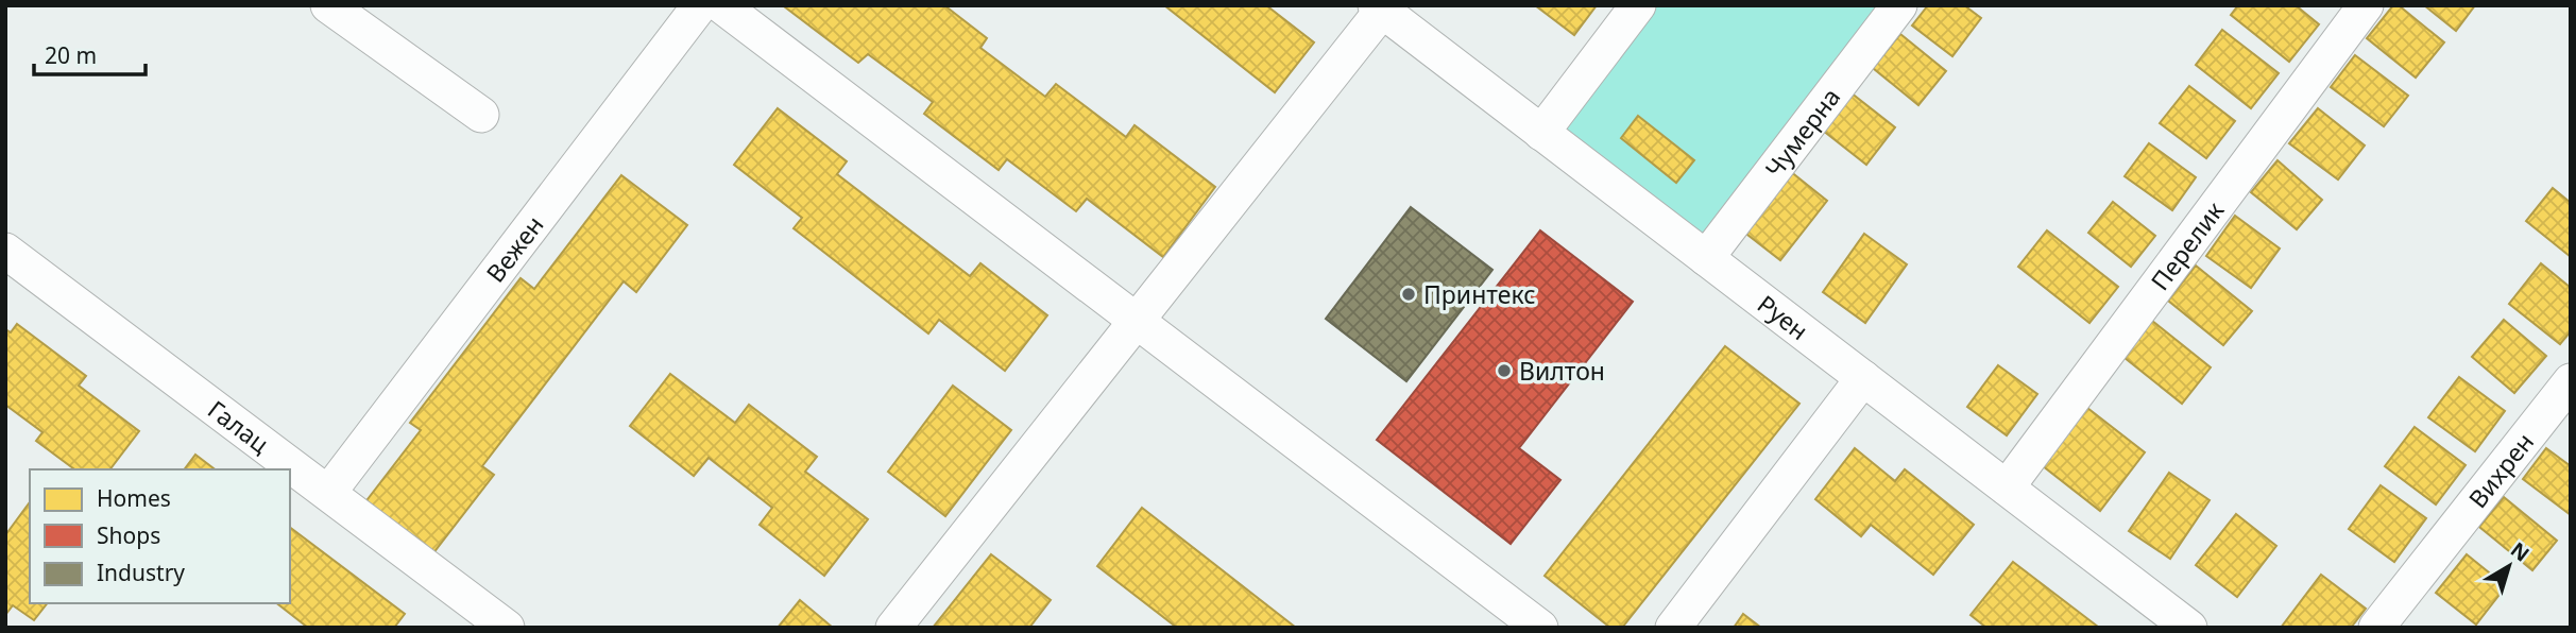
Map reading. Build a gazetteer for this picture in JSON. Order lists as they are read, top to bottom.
{
  "streets": {
    "street": [
      "Чумерна",
      "Перелик",
      "Вежен",
      "Руен",
      "Галац",
      "Вихрен"
    ]
  },
  "crossings": [
    ["Чумерна", "Руен"],
    ["Перелик", "Руен"],
    ["Вежен", "Галац"]
  ],
  "places": ["Принтекс", "Вилтон"],
  "legend": ["Homes", "Shops", "Industry"],
  "scale_bar": "20 m",
  "north": "top right"
}
